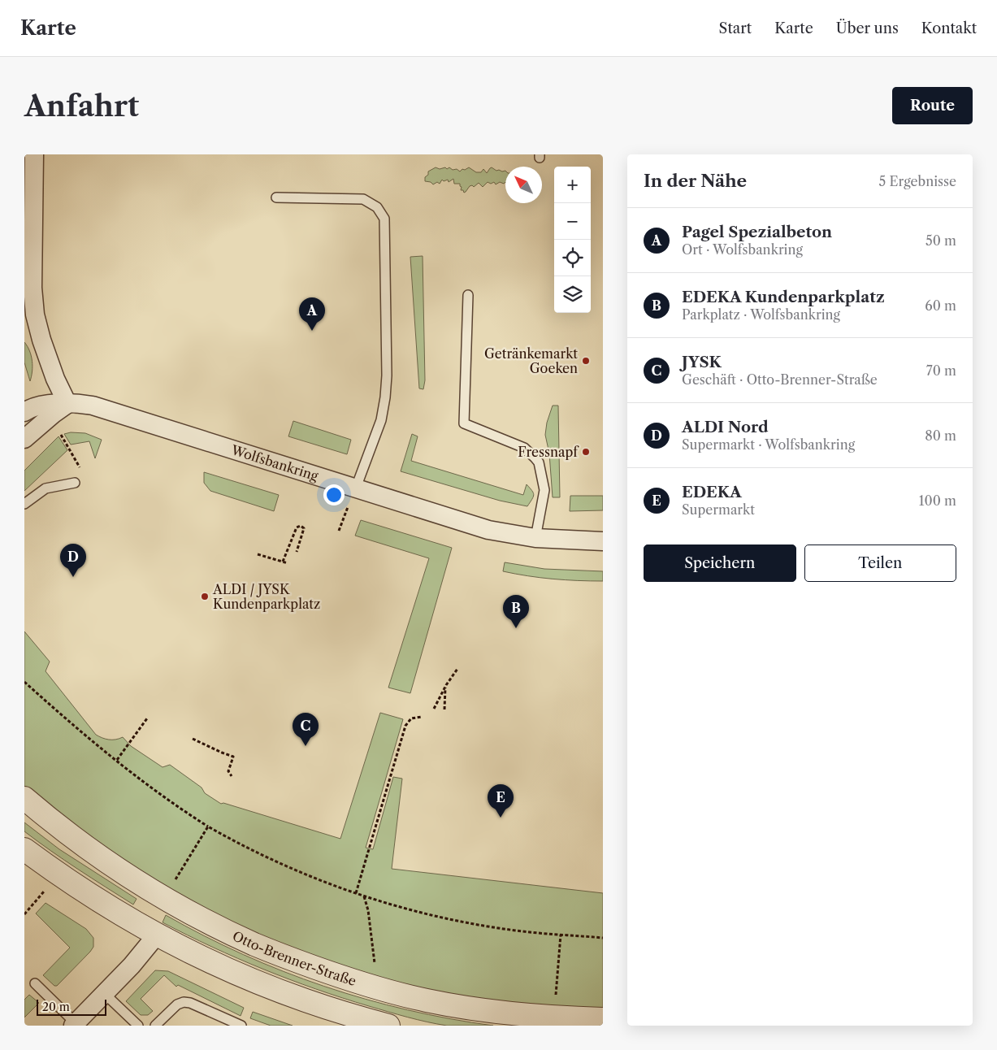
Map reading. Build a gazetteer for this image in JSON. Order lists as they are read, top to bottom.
{
  "streets": {
    "street": ["Wolfsbankring", "Otto-Brenner-Straße"]
  },
  "places": ["Getränkemarkt Goeken", "Fressnapf", "ALDI / JYSK Kundenparkplatz"],
  "scale_bar": "20 m",
  "north": "top left",
  "page": {
    "header": "Karte",
    "nav": [
      "Start",
      "Karte",
      "Über uns",
      "Kontakt"
    ],
    "buttons": [
      "Route",
      ["Speichern", "Teilen"]
    ],
    "title": "Anfahrt",
    "heading": ["In der Nähe", "5 Ergebnisse"],
    "map_buttons": ["+", "−"],
    "list": [
      {
        "mark": "A",
        "name": "Pagel Spezialbeton",
        "note": "Ort · Wolfsbankring",
        "value": "50 m"
      },
      {
        "mark": "B",
        "name": "EDEKA Kundenparkplatz",
        "note": "Parkplatz · Wolfsbankring",
        "value": "60 m"
      },
      {
        "mark": "C",
        "name": "JYSK",
        "note": "Geschäft · Otto-Brenner-Straße",
        "value": "70 m"
      },
      {
        "mark": "D",
        "name": "ALDI Nord",
        "note": "Supermarkt · Wolfsbankring",
        "value": "80 m"
      },
      {
        "mark": "E",
        "name": "EDEKA",
        "note": "Supermarkt",
        "value": "100 m"
      }
    ],
    "pins": [
      "A",
      "D",
      "B",
      "C",
      "E"
    ],
    "scale": "20 m"
  }
}
